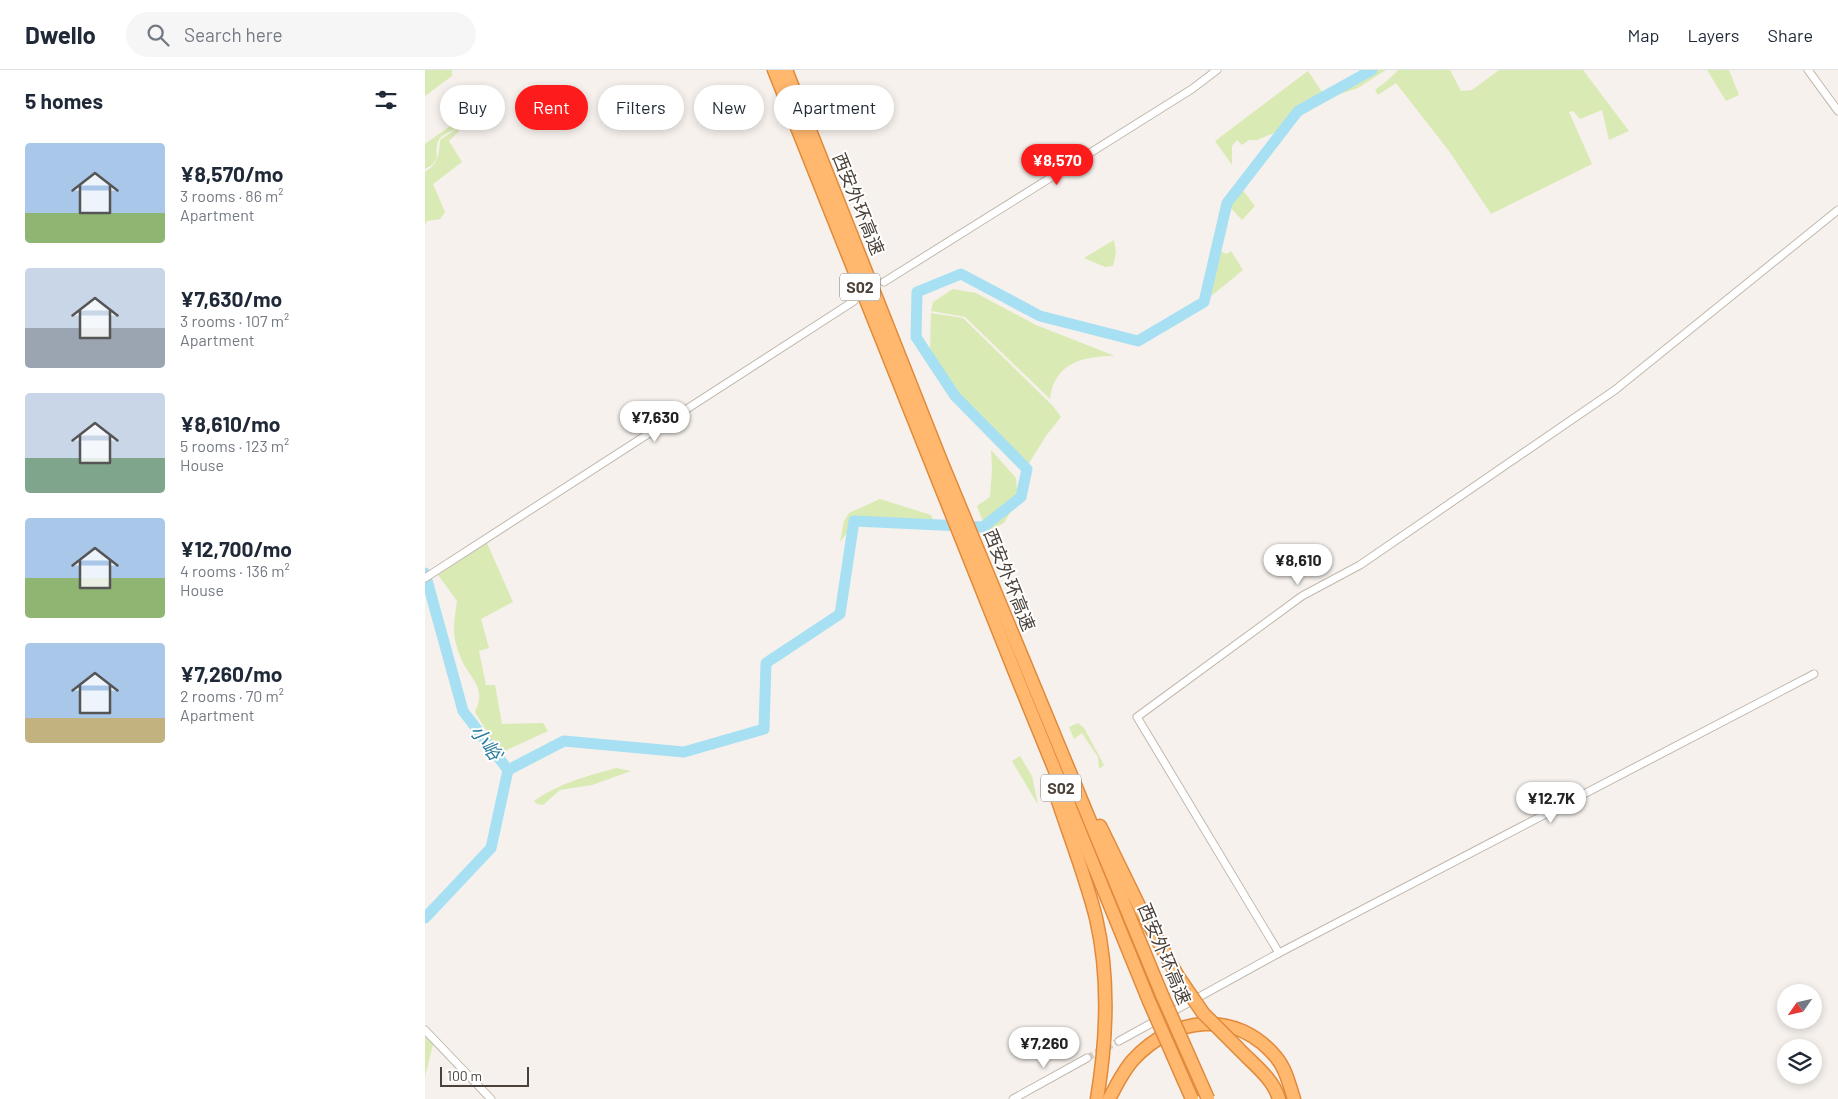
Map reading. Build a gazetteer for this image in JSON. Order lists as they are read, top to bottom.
{
  "streets": {
    "highway": ["西安外环高速", "S02"]
  },
  "water": ["小峪"],
  "scale_bar": "100 m",
  "north": "bottom left",
  "page": {
    "header": "Dwello",
    "search": "Search here",
    "nav": ["Map", "Layers", "Share"],
    "heading": "5 homes",
    "chip": [
      "Buy",
      "Rent",
      "Filters",
      "New",
      "Apartment"
    ],
    "list": [
      {
        "name": "¥8,570/mo",
        "note": "3 rooms · 86 m² · Apartment"
      },
      {
        "name": "¥7,630/mo",
        "note": "3 rooms · 107 m² · Apartment"
      },
      {
        "name": "¥8,610/mo",
        "note": "5 rooms · 123 m² · House"
      },
      {
        "name": "¥12,700/mo",
        "note": "4 rooms · 136 m² · House"
      },
      {
        "name": "¥7,260/mo",
        "note": "2 rooms · 70 m² · Apartment"
      }
    ],
    "price": [
      "¥8,570",
      "¥7,630",
      "¥8,610",
      "¥12.7K",
      "¥7,260"
    ],
    "scale": "100 m"
  }
}
